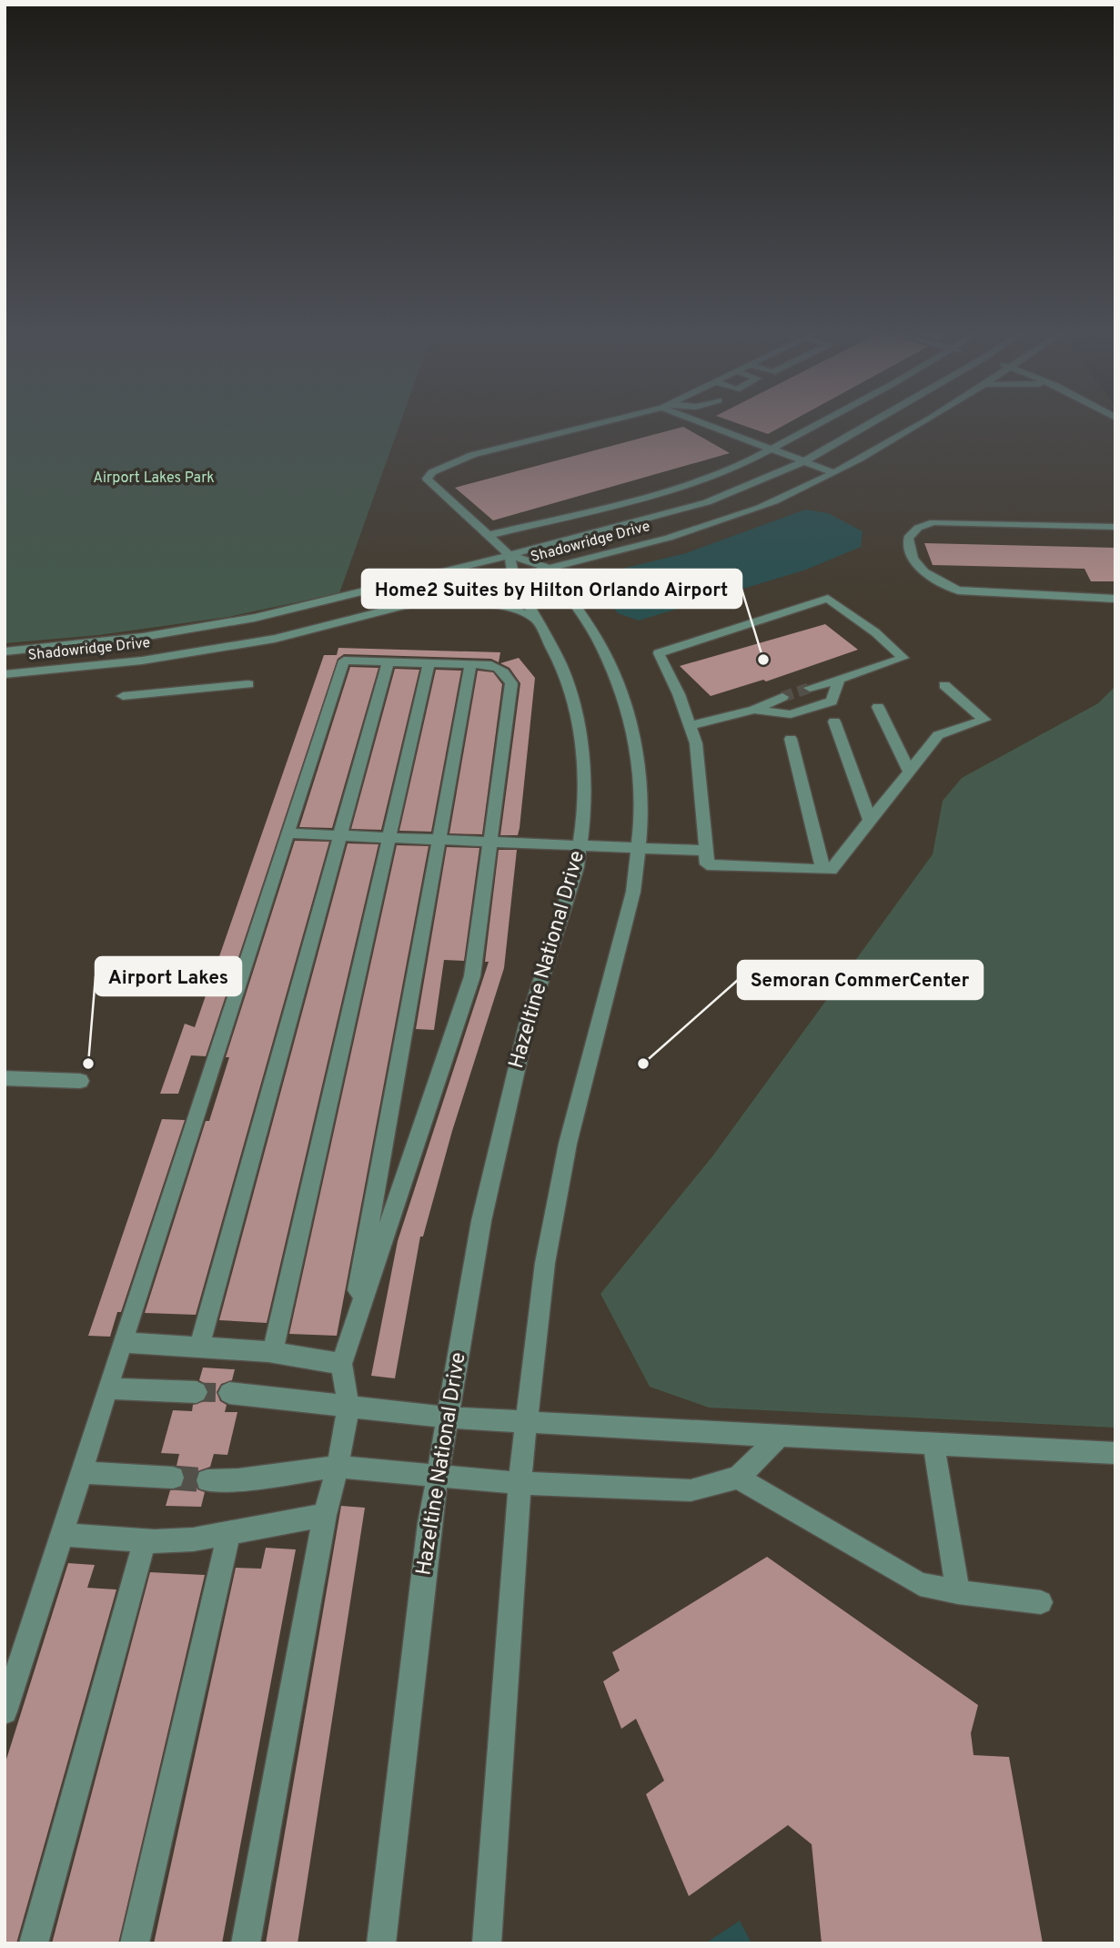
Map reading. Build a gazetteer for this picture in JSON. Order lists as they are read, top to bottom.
{
  "streets": {
    "street": ["Shadowridge Drive", "Hazeltine National Drive"]
  },
  "crossings": [
    ["Shadowridge Drive", "Hazeltine National Drive"]
  ],
  "parks": ["Airport Lakes Park"],
  "places": ["Home2 Suites by Hilton Orlando Airport", "Airport Lakes", "Semoran CommerCenter"]
}
